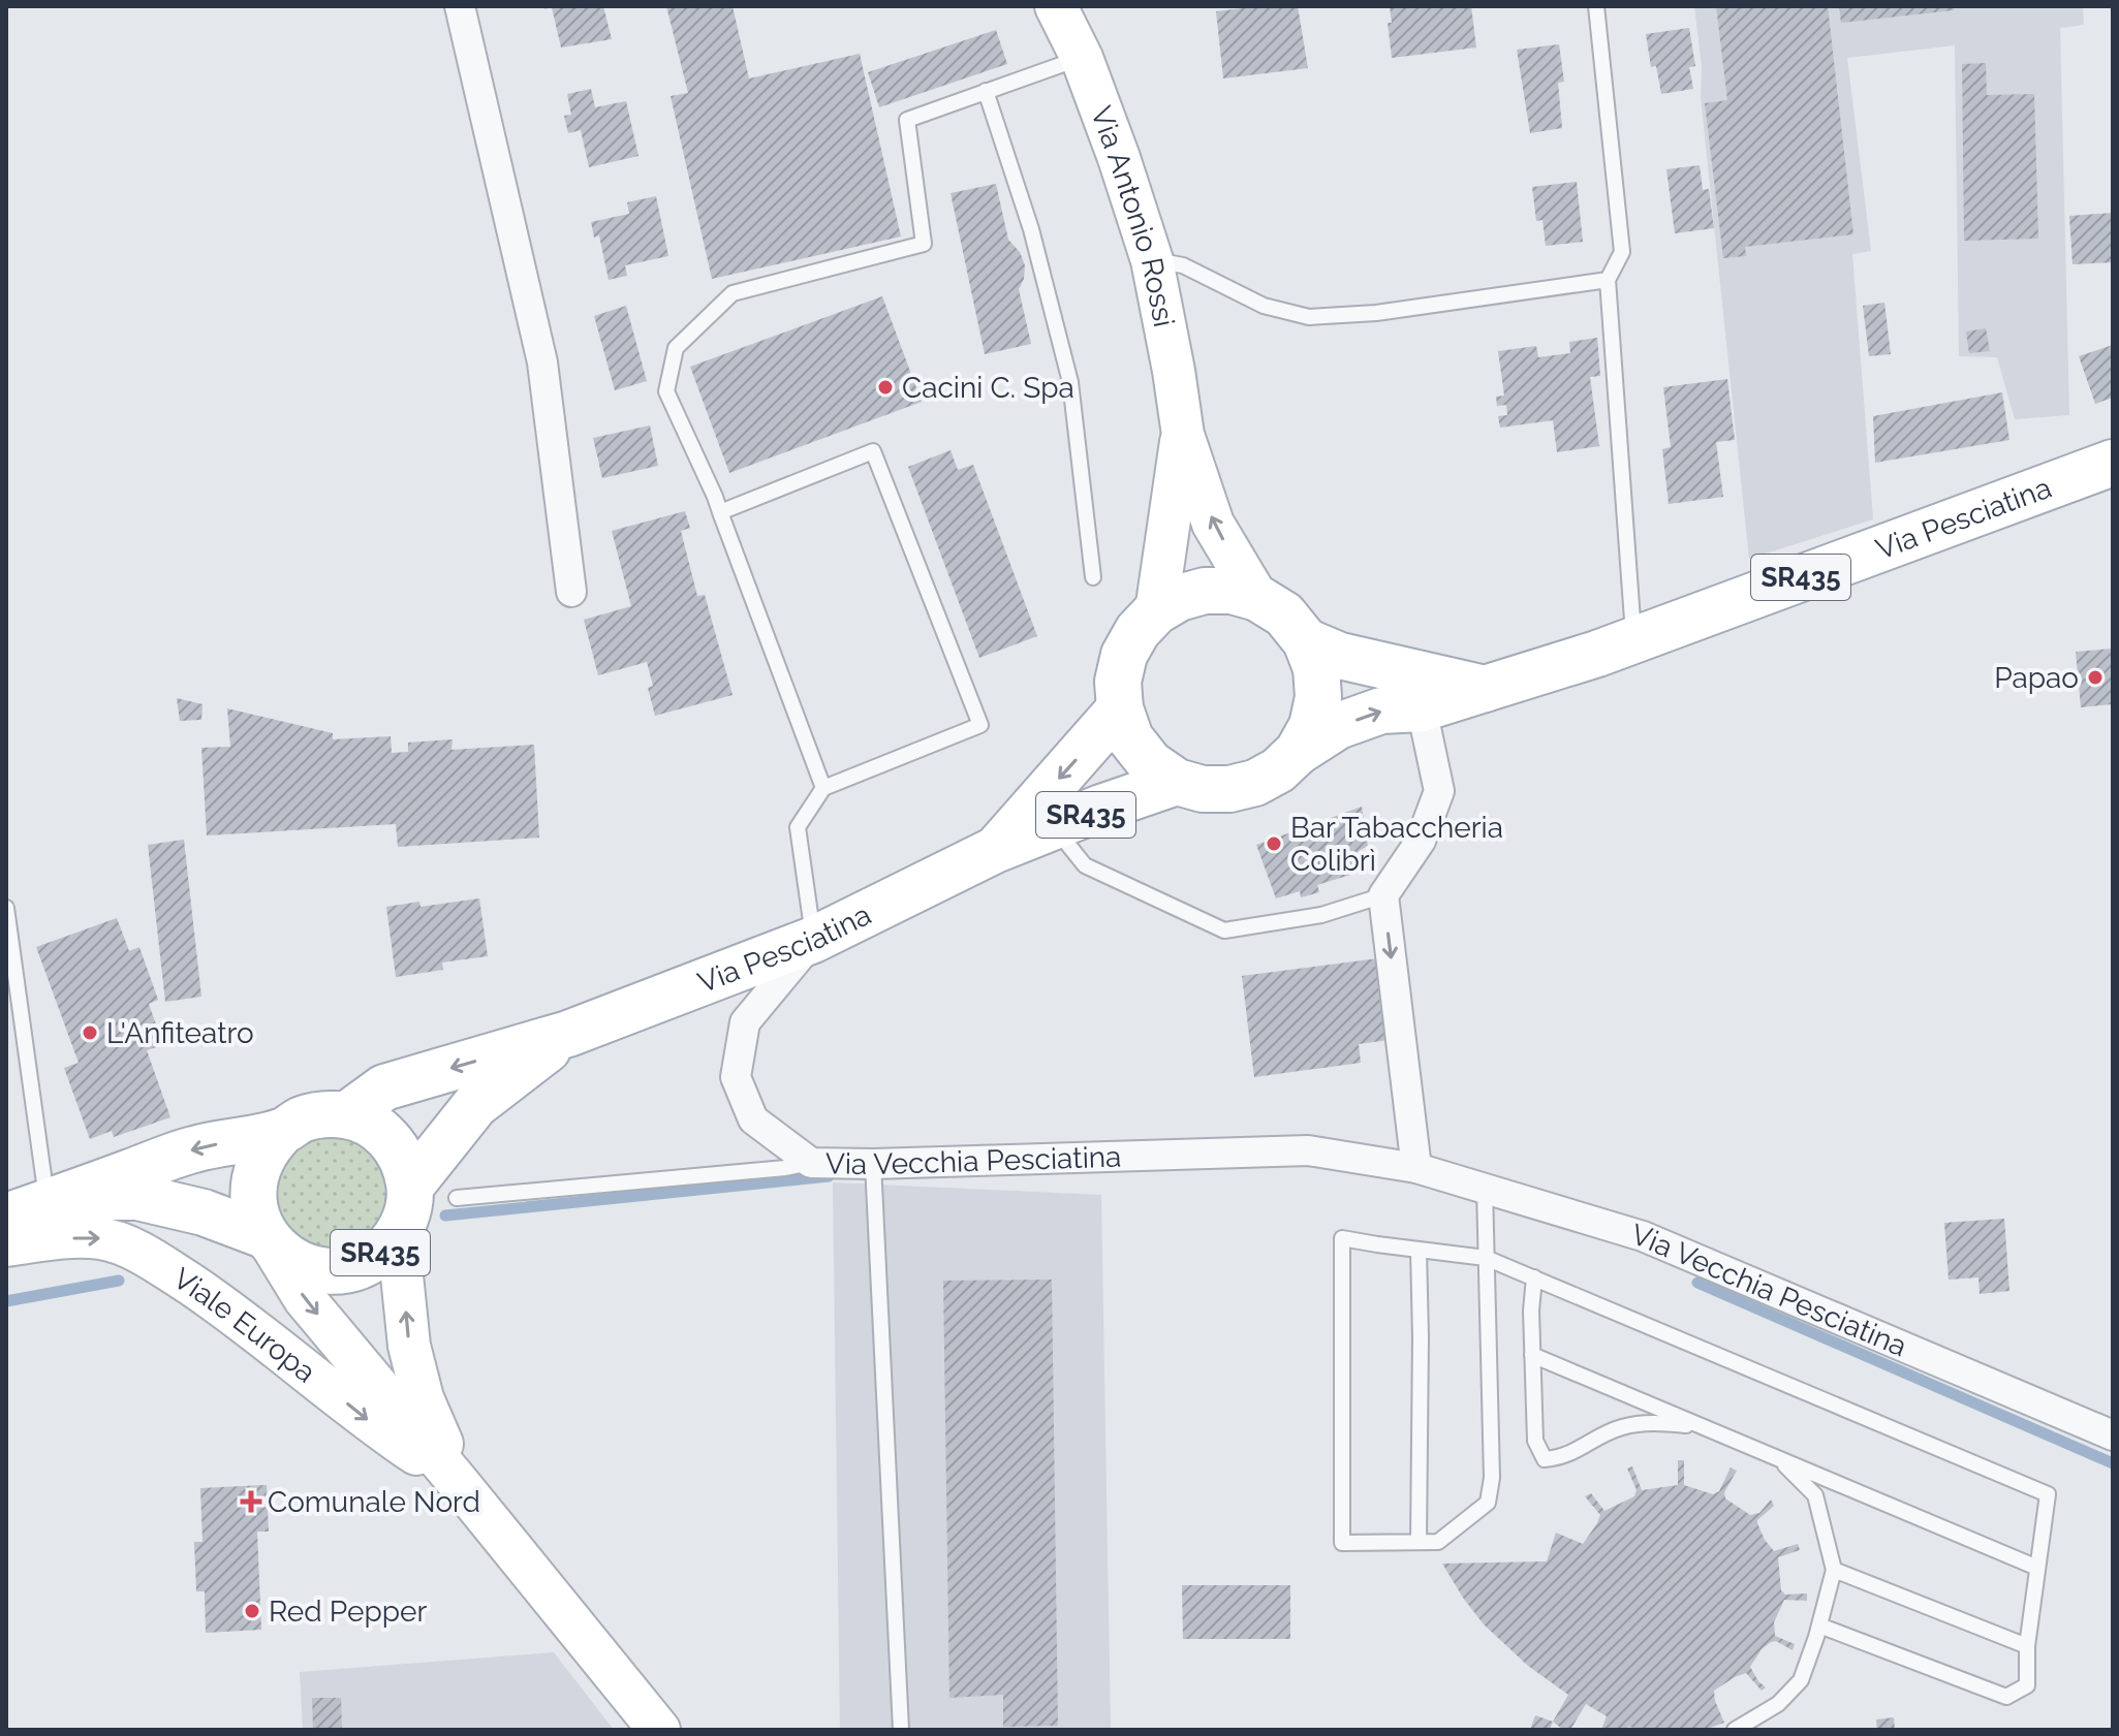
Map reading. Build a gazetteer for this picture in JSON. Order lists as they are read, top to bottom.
{
  "streets": {
    "main road": [
      "Via Antonio Rossi",
      "Via Pesciatina",
      "SR435",
      "Viale Europa"
    ],
    "street": ["Via Vecchia Pesciatina"]
  },
  "crossings": [
    ["Via Pesciatina", "SR435"],
    ["Via Pesciatina", "Via Vecchia Pesciatina"],
    ["Via Pesciatina", "Viale Europa"],
    ["SR435", "Viale Europa"]
  ],
  "places": {
    "other": [
      "Cacini C. Spa",
      "Papao",
      "Bar Tabaccheria Colibrì",
      "L'Anfiteatro",
      "Red Pepper"
    ],
    "health": ["Comunale Nord"]
  }
}
